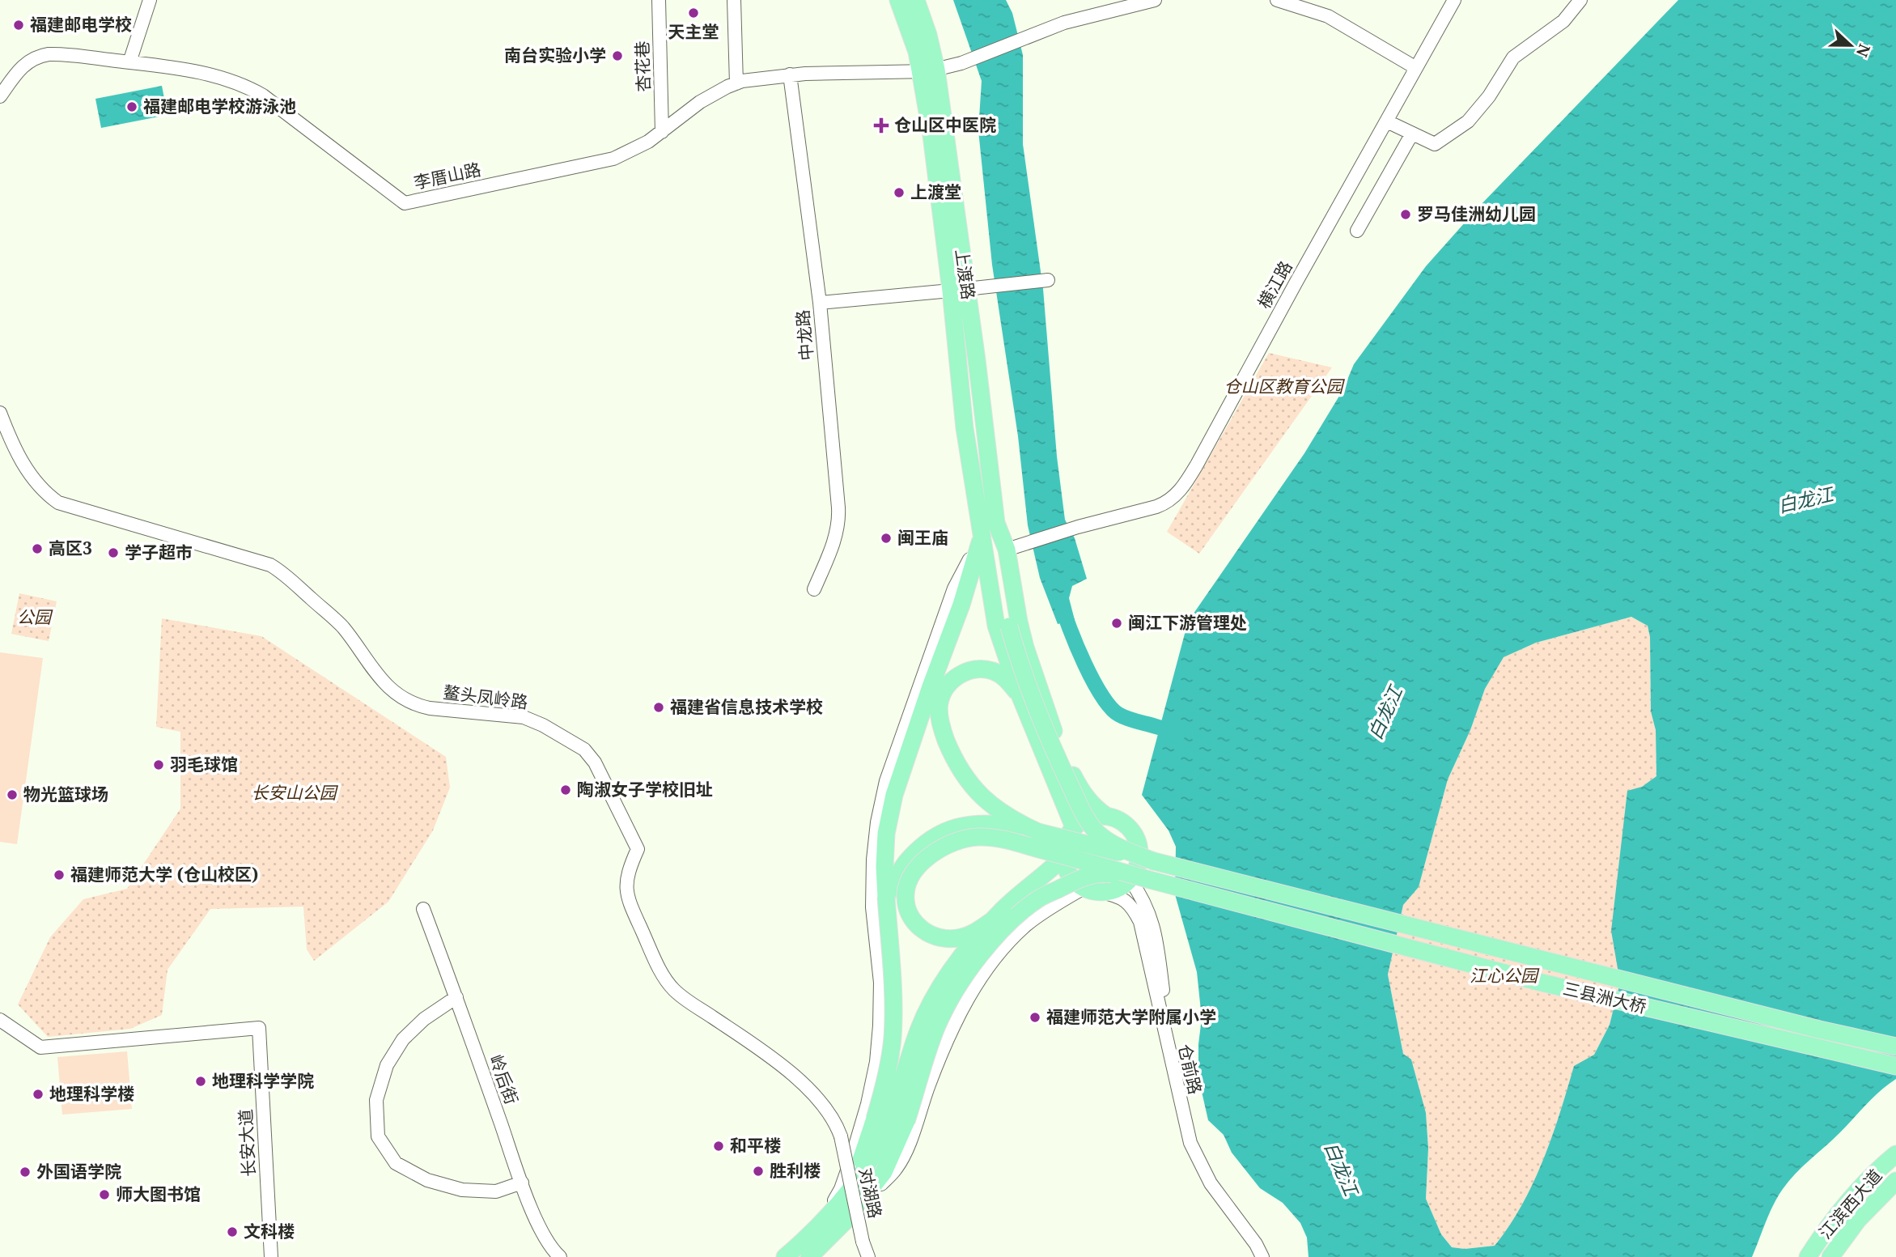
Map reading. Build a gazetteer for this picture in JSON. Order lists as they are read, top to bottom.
{
  "streets": {
    "main road": ["上渡路", "三县洲大桥", "江滨西大道"],
    "street": [
      "杏花巷",
      "李厝山路",
      "横江路",
      "中龙路",
      "鳌头凤岭路",
      "仓前路",
      "岭后街",
      "长安大道",
      "对湖路"
    ]
  },
  "crossings": [
    ["杏花巷", "李厝山路"],
    ["李厝山路", "上渡路"],
    ["李厝山路", "中龙路"],
    ["上渡路", "横江路"],
    ["上渡路", "仓前路"],
    ["鳌头凤岭路", "对湖路"]
  ],
  "water": ["白龙江"],
  "parks": [
    "仓山区教育公园",
    "公园",
    "长安山公园",
    "江心公园"
  ],
  "places": {
    "other": [
      "天主堂",
      "福建邮电学校",
      "南台实验小学",
      "福建邮电学校游泳池",
      "上渡堂",
      "罗马佳洲幼儿园",
      "闽王庙",
      "高区3",
      "学子超市",
      "闽江下游管理处",
      "福建省信息技术学校",
      "羽毛球馆",
      "陶淑女子学校旧址",
      "物光篮球场",
      "福建师范大学 (仓山校区)",
      "福建师范大学附属小学",
      "地理科学学院",
      "地理科学楼",
      "和平楼",
      "胜利楼",
      "外国语学院",
      "师大图书馆",
      "文科楼"
    ],
    "health": ["仓山区中医院"]
  },
  "north": "right"
}
